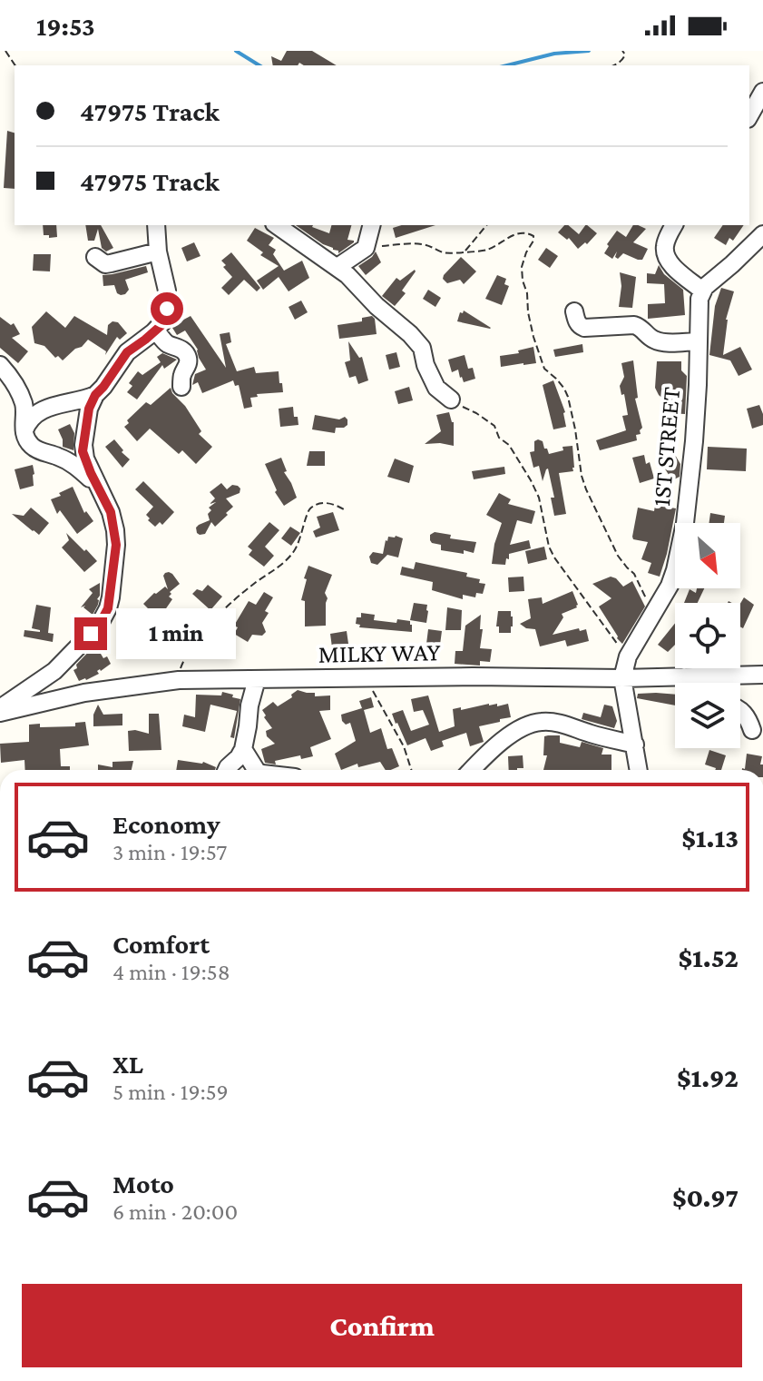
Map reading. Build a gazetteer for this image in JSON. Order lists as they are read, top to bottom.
{
  "streets": {
    "street": ["1ST STREET", "MILKY WAY"]
  },
  "crossings": [
    ["1ST STREET", "MILKY WAY"]
  ],
  "north": "bottom right",
  "page": {
    "status": "19:53",
    "banner": ["47975 Track", "47975 Track"],
    "bubble": "1 min",
    "list": [
      {
        "name": "Economy",
        "note": "3 min · 19:57",
        "value": "$1.13"
      },
      {
        "name": "Comfort",
        "note": "4 min · 19:58",
        "value": "$1.52"
      },
      {
        "name": "XL",
        "note": "5 min · 19:59",
        "value": "$1.92"
      },
      {
        "name": "Moto",
        "note": "6 min · 20:00",
        "value": "$0.97"
      }
    ],
    "buttons": "Confirm"
  }
}
